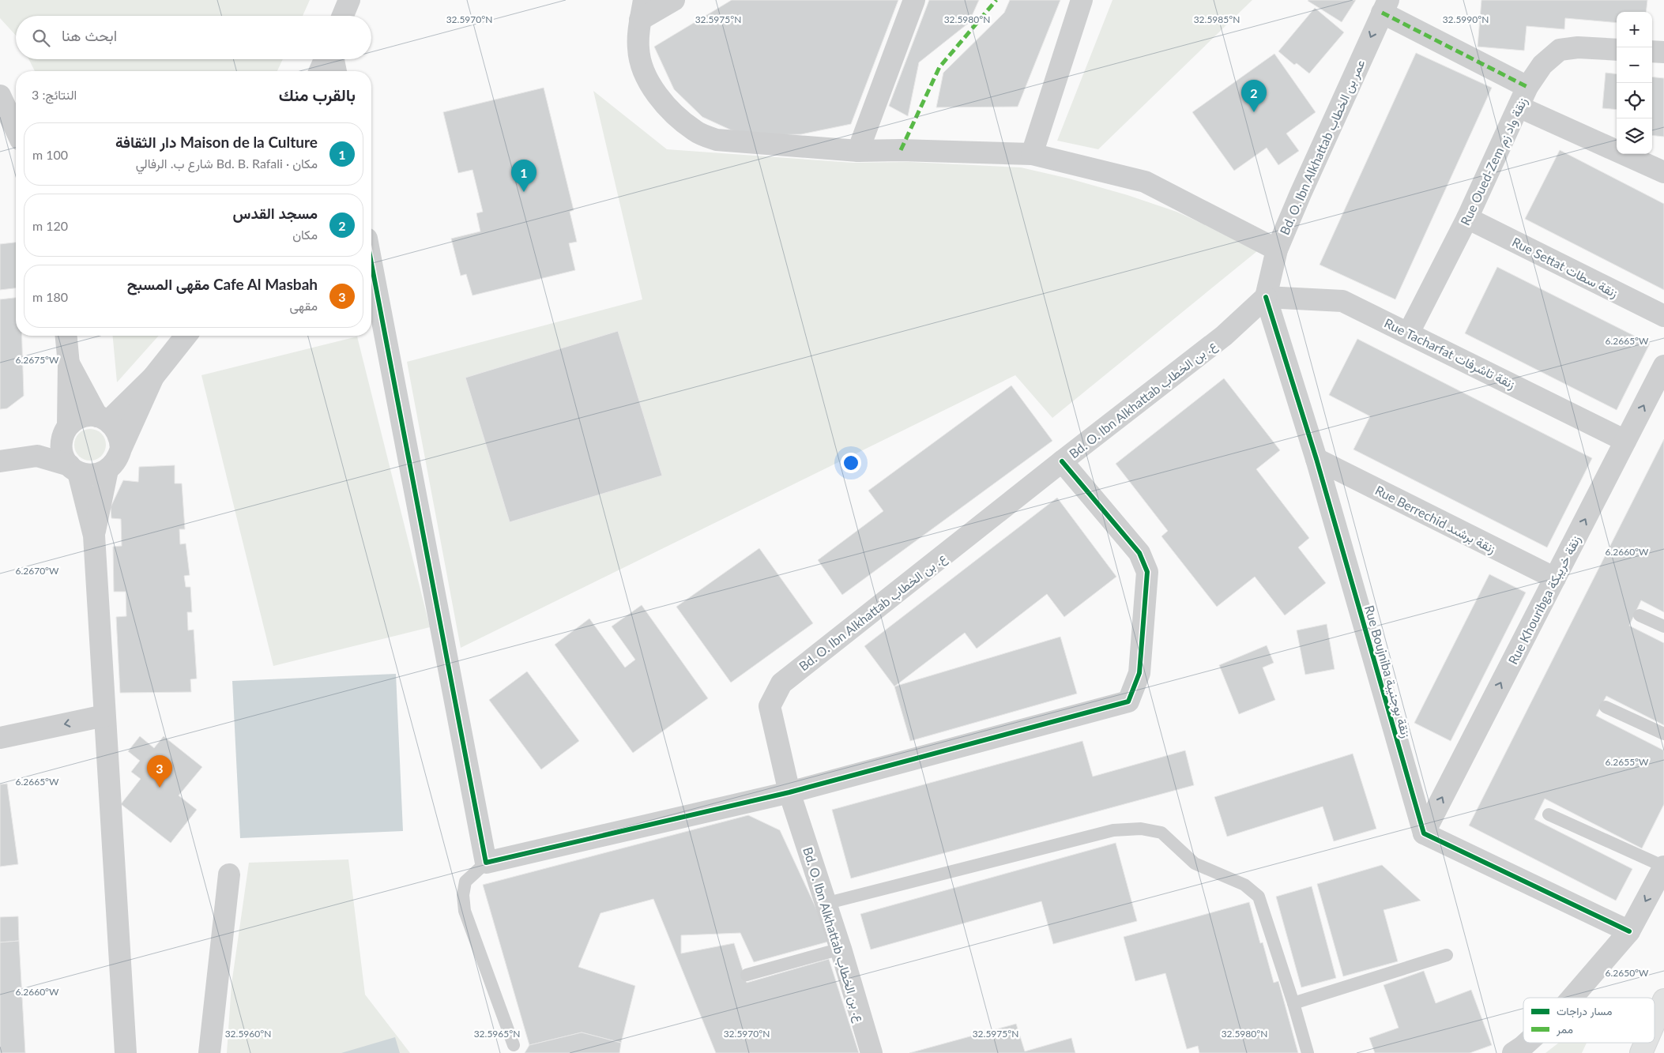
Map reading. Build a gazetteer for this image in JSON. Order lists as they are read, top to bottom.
{
  "streets": {
    "street": [
      "Bd. O. Ibn Alkhattab عمر بن الخطاب",
      "Rue Oued-Zem زنقة واد زم",
      "Rue Settat زنقة سطات",
      "Rue Tacharfat زنقة تاشرفات",
      "Bd. O. Ibn Alkhattab ع. بن الخطاب",
      "Rue Berrechid زنقة برشىد",
      "Rue Khouribga زنقة خريبكة",
      "Rue Boujniba زنقة بوجنيبة"
    ]
  },
  "crossings": [
    ["Bd. O. Ibn Alkhattab عمر بن الخطاب", "Rue Tacharfat زنقة تاشرفات"],
    ["Bd. O. Ibn Alkhattab عمر بن الخطاب", "Bd. O. Ibn Alkhattab ع. بن الخطاب"],
    ["Bd. O. Ibn Alkhattab عمر بن الخطاب", "Rue Boujniba زنقة بوجنيبة"],
    ["Rue Oued-Zem زنقة واد زم", "Rue Settat زنقة سطات"],
    ["Rue Oued-Zem زنقة واد زم", "Rue Tacharfat زنقة تاشرفات"],
    ["Rue Tacharfat زنقة تاشرفات", "Bd. O. Ibn Alkhattab ع. بن الخطاب"],
    ["Rue Tacharfat زنقة تاشرفات", "Rue Khouribga زنقة خريبكة"],
    ["Rue Tacharfat زنقة تاشرفات", "Rue Boujniba زنقة بوجنيبة"],
    ["Bd. O. Ibn Alkhattab ع. بن الخطاب", "Rue Boujniba زنقة بوجنيبة"],
    ["Rue Berrechid زنقة برشىد", "Rue Khouribga زنقة خريبكة"],
    ["Rue Berrechid زنقة برشىد", "Rue Boujniba زنقة بوجنيبة"],
    ["Rue Khouribga زنقة خريبكة", "Rue Boujniba زنقة بوجنيبة"]
  ],
  "one_way": ["Bd. O. Ibn Alkhattab عمر بن الخطاب", "Rue Khouribga زنقة خريبكة"],
  "legend": ["مسار دراجات", "ممر"],
  "page": {
    "map_buttons": ["+", "−"],
    "search": "ابحث هنا",
    "heading": ["بالقرب منك", "النتائج: 3"],
    "pins": ["2", "1", "3"],
    "list": [
      {
        "mark": "1",
        "name": "Maison de la Culture دار الثقافة",
        "note": "مكان · Bd. B. Rafali شارع ب. الرفالي",
        "value": "100 m"
      },
      {
        "mark": "2",
        "name": "مسجد القدس",
        "note": "مكان",
        "value": "120 m"
      },
      {
        "mark": "3",
        "name": "Cafe Al Masbah مقهى المسبح",
        "note": "مقهى",
        "value": "180 m"
      }
    ]
  },
  "coordinates": [
    "32.5970°N",
    "32.5975°N",
    "32.5980°N",
    "32.5985°N",
    "32.5990°N",
    "6.2665°W",
    "6.2675°W",
    "6.2660°W",
    "6.2670°W",
    "6.2655°W",
    "6.2650°W",
    "32.5960°N",
    "32.5965°N"
  ]
}
